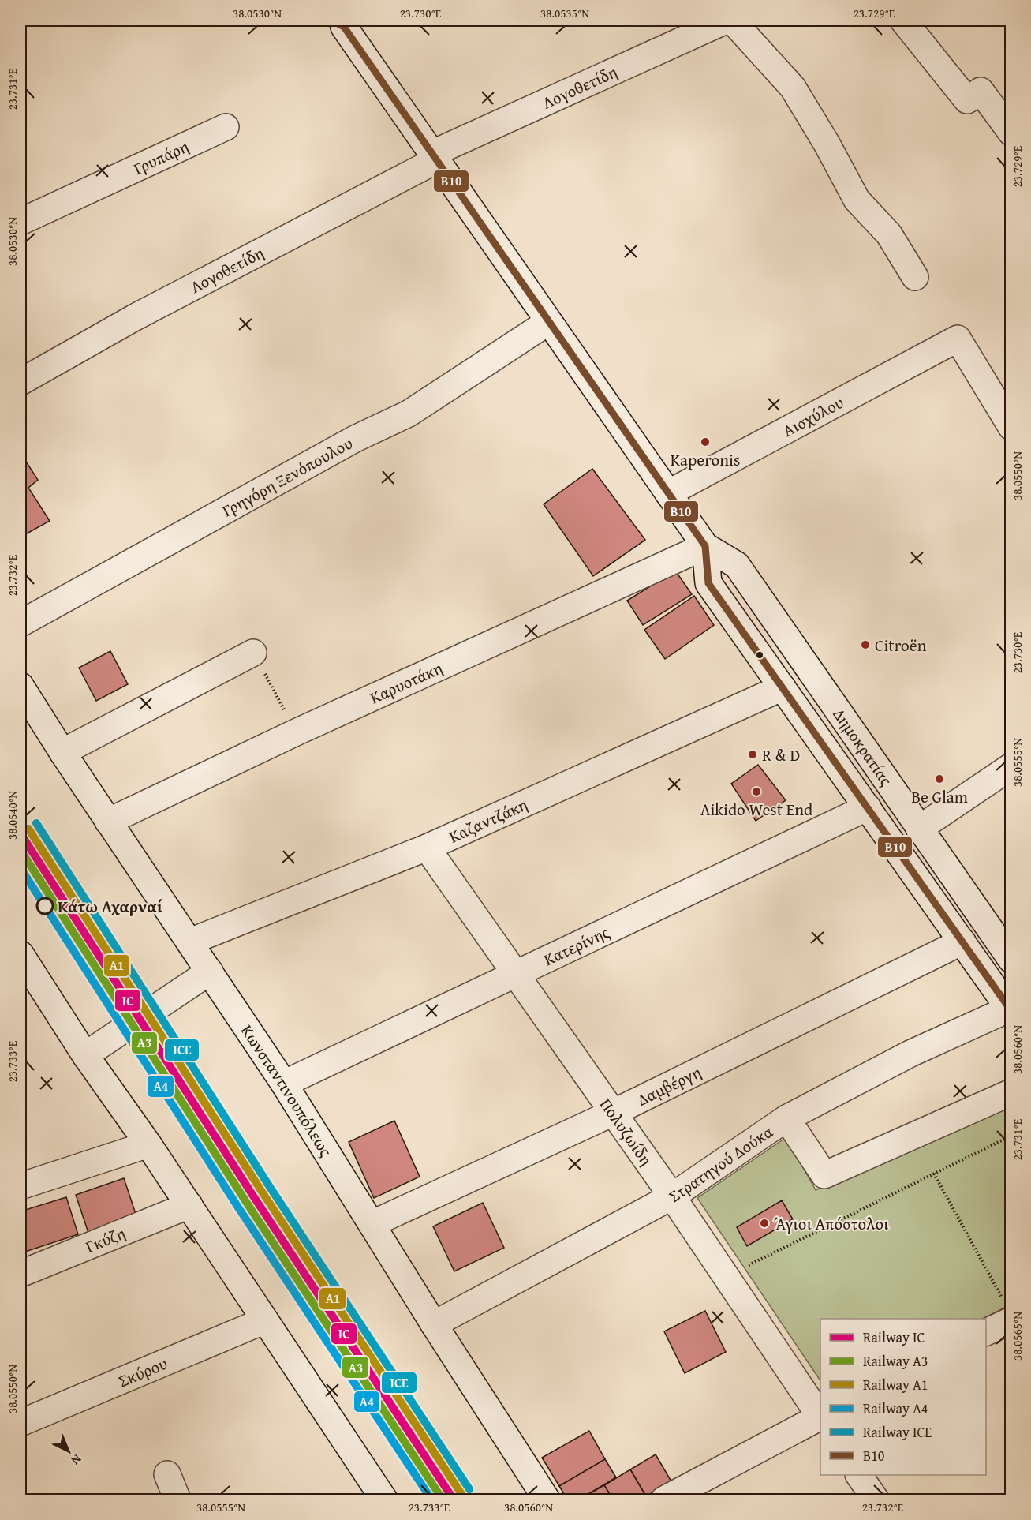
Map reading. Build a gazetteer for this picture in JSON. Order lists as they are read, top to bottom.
{
  "streets": {
    "street": [
      "Λογοθετίδη",
      "Γρυπάρη",
      "Αισχύλου",
      "Γρηγόρη Ξενόπουλου",
      "Καρυοτάκη",
      "Δημοκρατίας",
      "Καζαντζάκη",
      "Κατερίνης",
      "Δαμβέργη",
      "Κωνσταντινουπόλεως",
      "Πολυζωίδη",
      "Στρατηγού Δούκα",
      "Γκύζη",
      "Σκύρου"
    ]
  },
  "crossings": [
    ["Λογοθετίδη", "Δημοκρατίας"],
    ["Αισχύλου", "Δημοκρατίας"],
    ["Γρηγόρη Ξενόπουλου", "Δημοκρατίας"],
    ["Καρυοτάκη", "Δημοκρατίας"],
    ["Καρυοτάκη", "Κωνσταντινουπόλεως"],
    ["Δημοκρατίας", "Καζαντζάκη"],
    ["Δημοκρατίας", "Κατερίνης"],
    ["Δημοκρατίας", "Δαμβέργη"],
    ["Δημοκρατίας", "Στρατηγού Δούκα"],
    ["Καζαντζάκη", "Κωνσταντινουπόλεως"],
    ["Καζαντζάκη", "Πολυζωίδη"],
    ["Κατερίνης", "Κωνσταντινουπόλεως"],
    ["Κατερίνης", "Πολυζωίδη"],
    ["Δαμβέργη", "Κωνσταντινουπόλεως"],
    ["Δαμβέργη", "Πολυζωίδη"],
    ["Κωνσταντινουπόλεως", "Στρατηγού Δούκα"],
    ["Πολυζωίδη", "Στρατηγού Δούκα"]
  ],
  "places": [
    "Kaperonis",
    "Citroën",
    "R & D",
    "Be Glam",
    "Aikido West End",
    "Κάτω Αχαρναί",
    "Άγιοι Απόστολοι"
  ],
  "lines": [
    "transit line Β10",
    "rail line ICE",
    "rail line A1",
    "rail line IC",
    "rail line A3",
    "rail line A4"
  ],
  "legend": [
    "Railway IC",
    "Railway A3",
    "Railway A1",
    "Railway A4",
    "Railway ICE",
    "Β10"
  ],
  "north": "bottom right",
  "coordinates": [
    "38.0530°N",
    "23.730°E",
    "38.0535°N",
    "23.729°E",
    "23.731°E",
    "38.0550°N",
    "23.732°E",
    "38.0555°N",
    "38.0540°N",
    "38.0560°N",
    "23.733°E",
    "38.0565°N"
  ]
}
